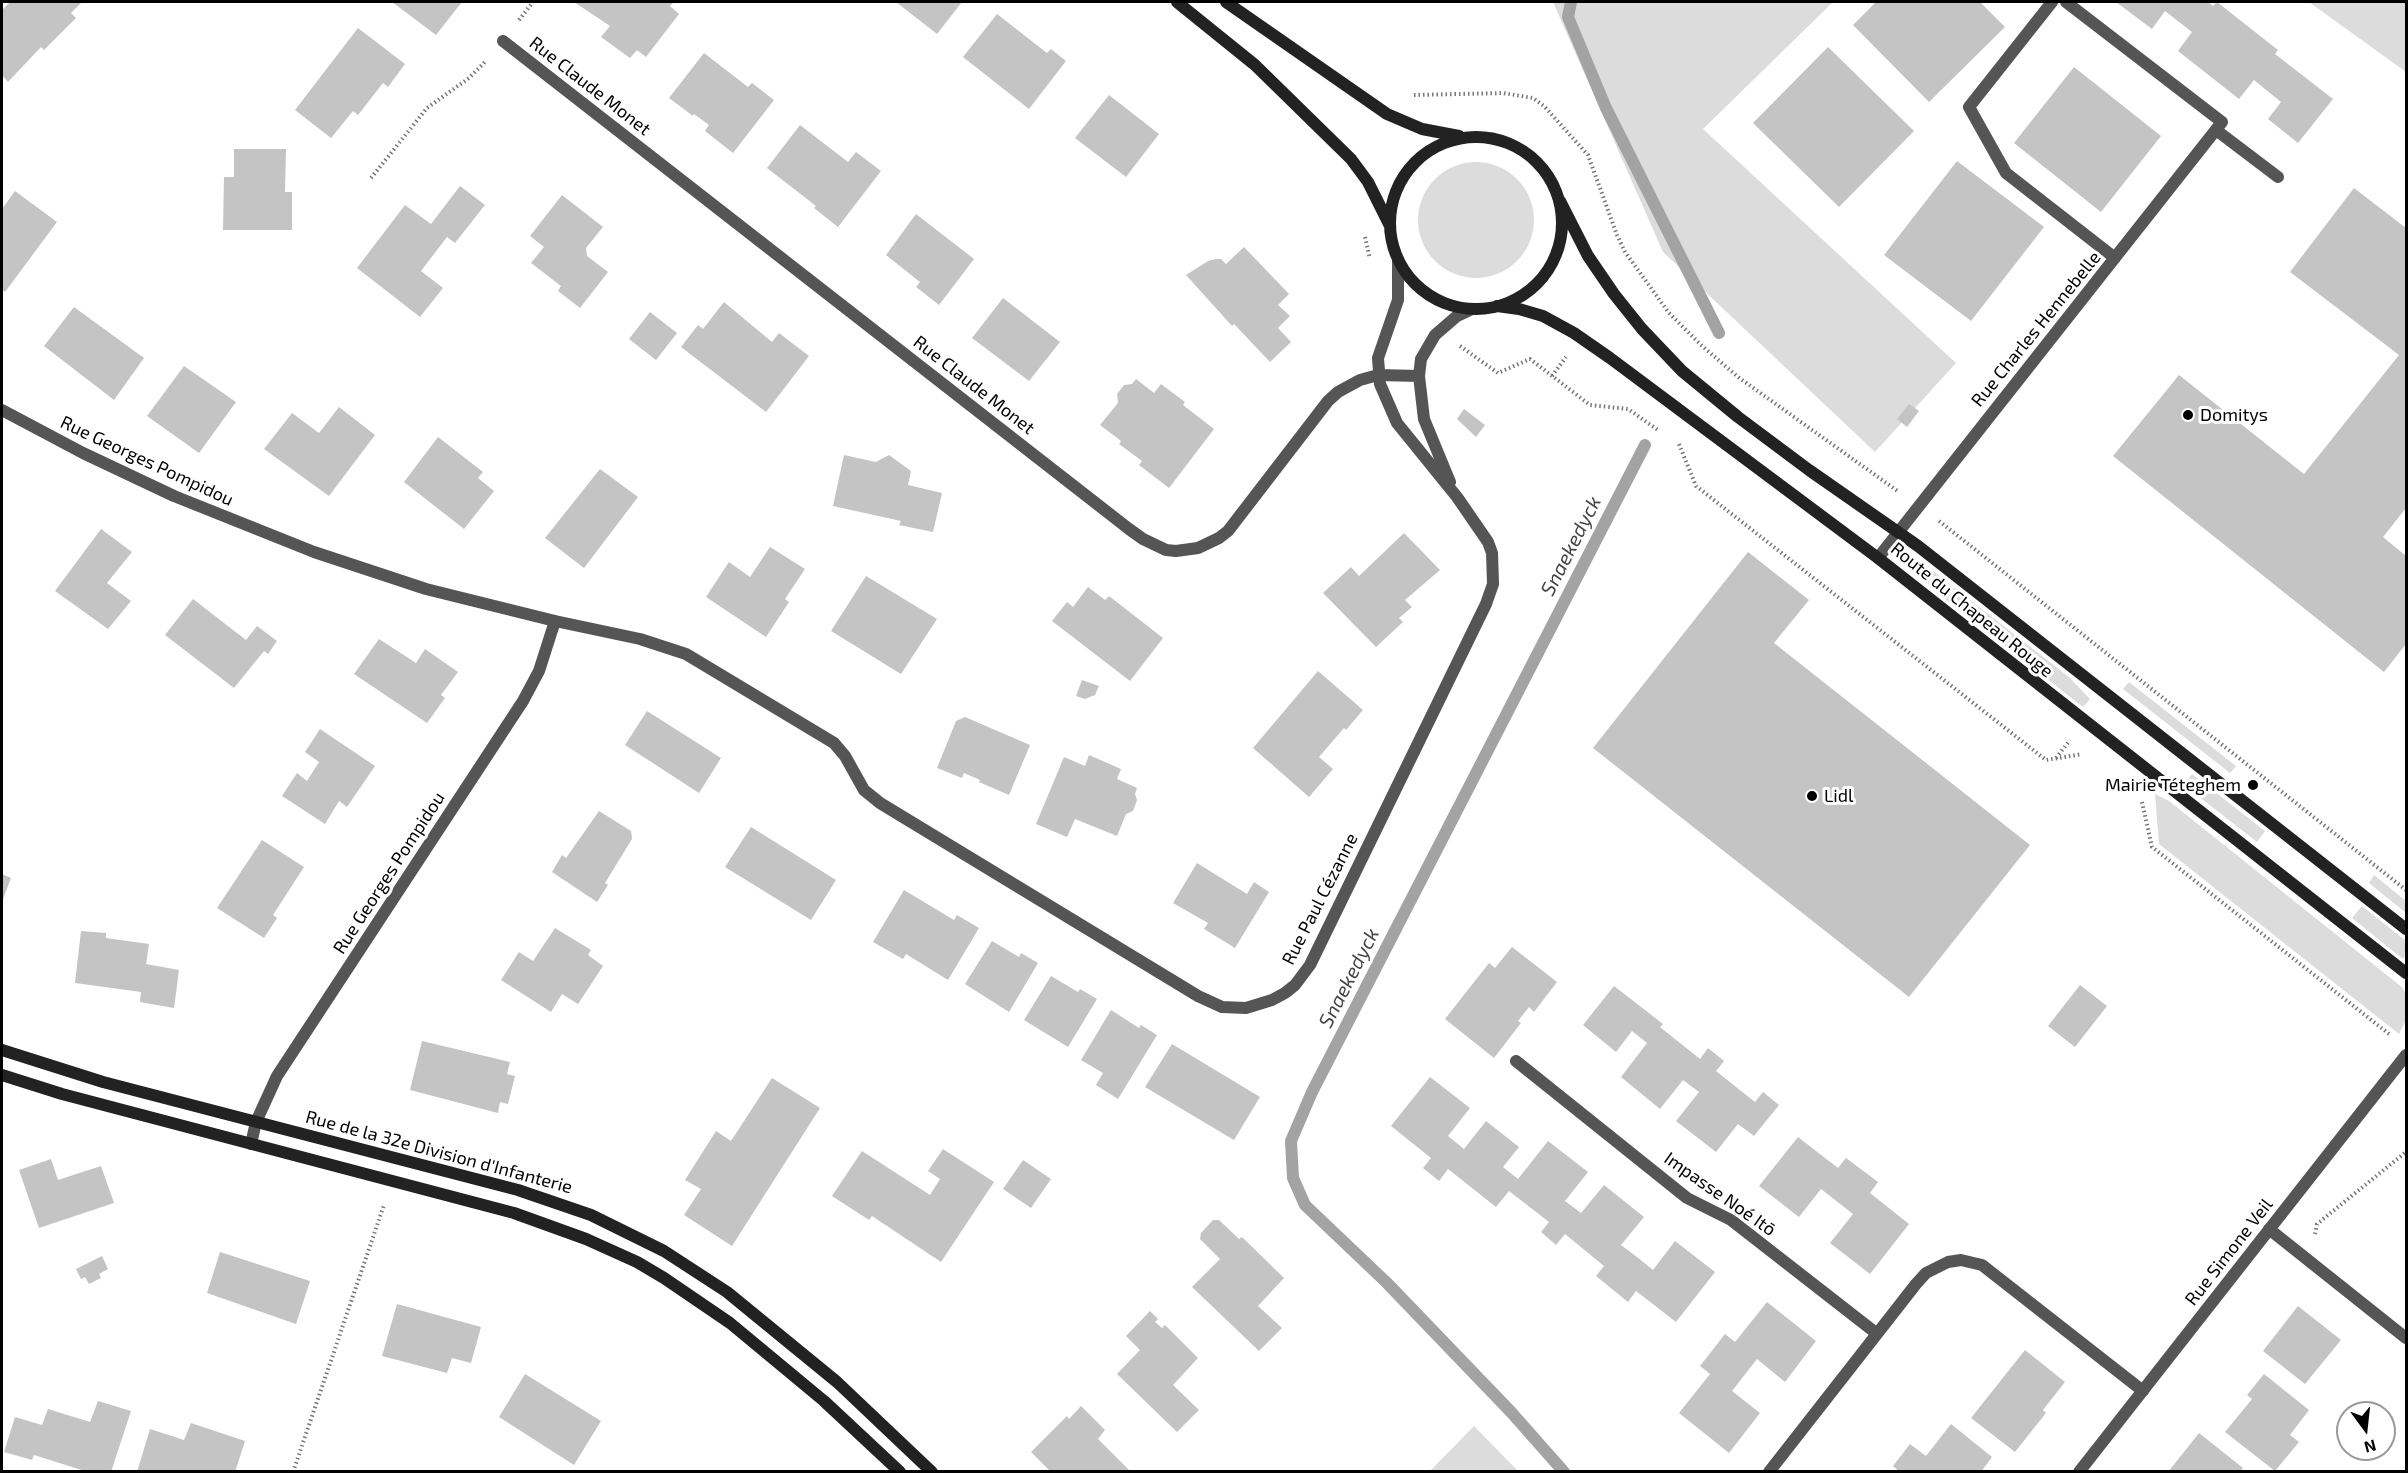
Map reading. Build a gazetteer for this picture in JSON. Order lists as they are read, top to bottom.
{
  "streets": {
    "street": [
      "Rue Claude Monet",
      "Rue Charles Hennebelle",
      "Rue Georges Pompidou",
      "Route du Chapeau Rouge",
      "Rue Paul Cézanne",
      "Rue de la 32e Division d'Infanterie",
      "Impasse Noé Itō",
      "Rue Simone Veil"
    ]
  },
  "crossings": [
    ["Rue Claude Monet", "Rue Paul Cézanne"],
    ["Rue Charles Hennebelle", "Route du Chapeau Rouge"],
    ["Rue Georges Pompidou", "Rue Paul Cézanne"],
    ["Rue Georges Pompidou", "Rue de la 32e Division d'Infanterie"],
    ["Route du Chapeau Rouge", "Rue Paul Cézanne"]
  ],
  "water": ["Snaekedyck"],
  "places": ["Domitys", "Mairie Téteghem", "Lidl"],
  "north": "bottom"
}
